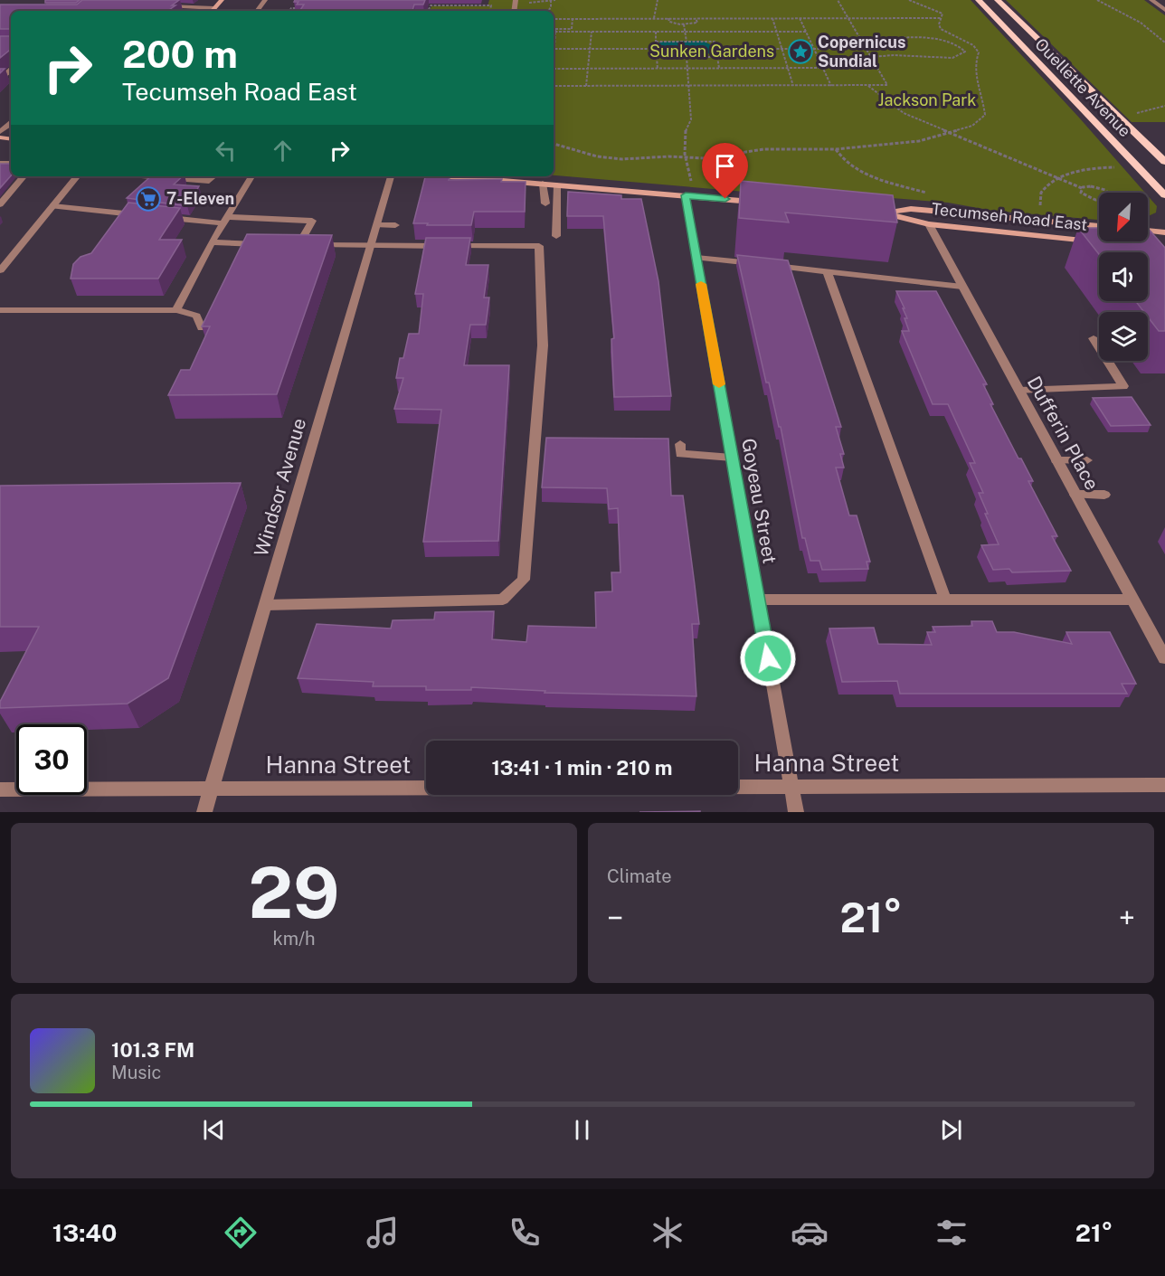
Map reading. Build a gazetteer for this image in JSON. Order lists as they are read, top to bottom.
{
  "streets": {
    "main road": ["Ouellette Avenue", "Tecumseh Road East"],
    "street": [
      "Dufferin Place",
      "Windsor Avenue",
      "Goyeau Street",
      "Hanna Street"
    ]
  },
  "crossings": [
    ["Tecumseh Road East", "Dufferin Place"],
    ["Windsor Avenue", "Hanna Street"],
    ["Goyeau Street", "Hanna Street"]
  ],
  "parks": ["Sunken Gardens", "Jackson Park"],
  "places": {
    "place": ["Copernicus Sundial"],
    "supermarket": ["7-Eleven"]
  },
  "north": "bottom left",
  "page": {
    "turn": ["200 m", "Tecumseh Road East"],
    "limit": "30",
    "trip": "13:41 · 1 min · 210 m",
    "tile": [
      ["29", "km/h"],
      "Climate"
    ],
    "heat": ["−", "21°", "+"],
    "song": ["101.3 FM", "Music"],
    "tabs": ["13:40", "21°"]
  }
}
